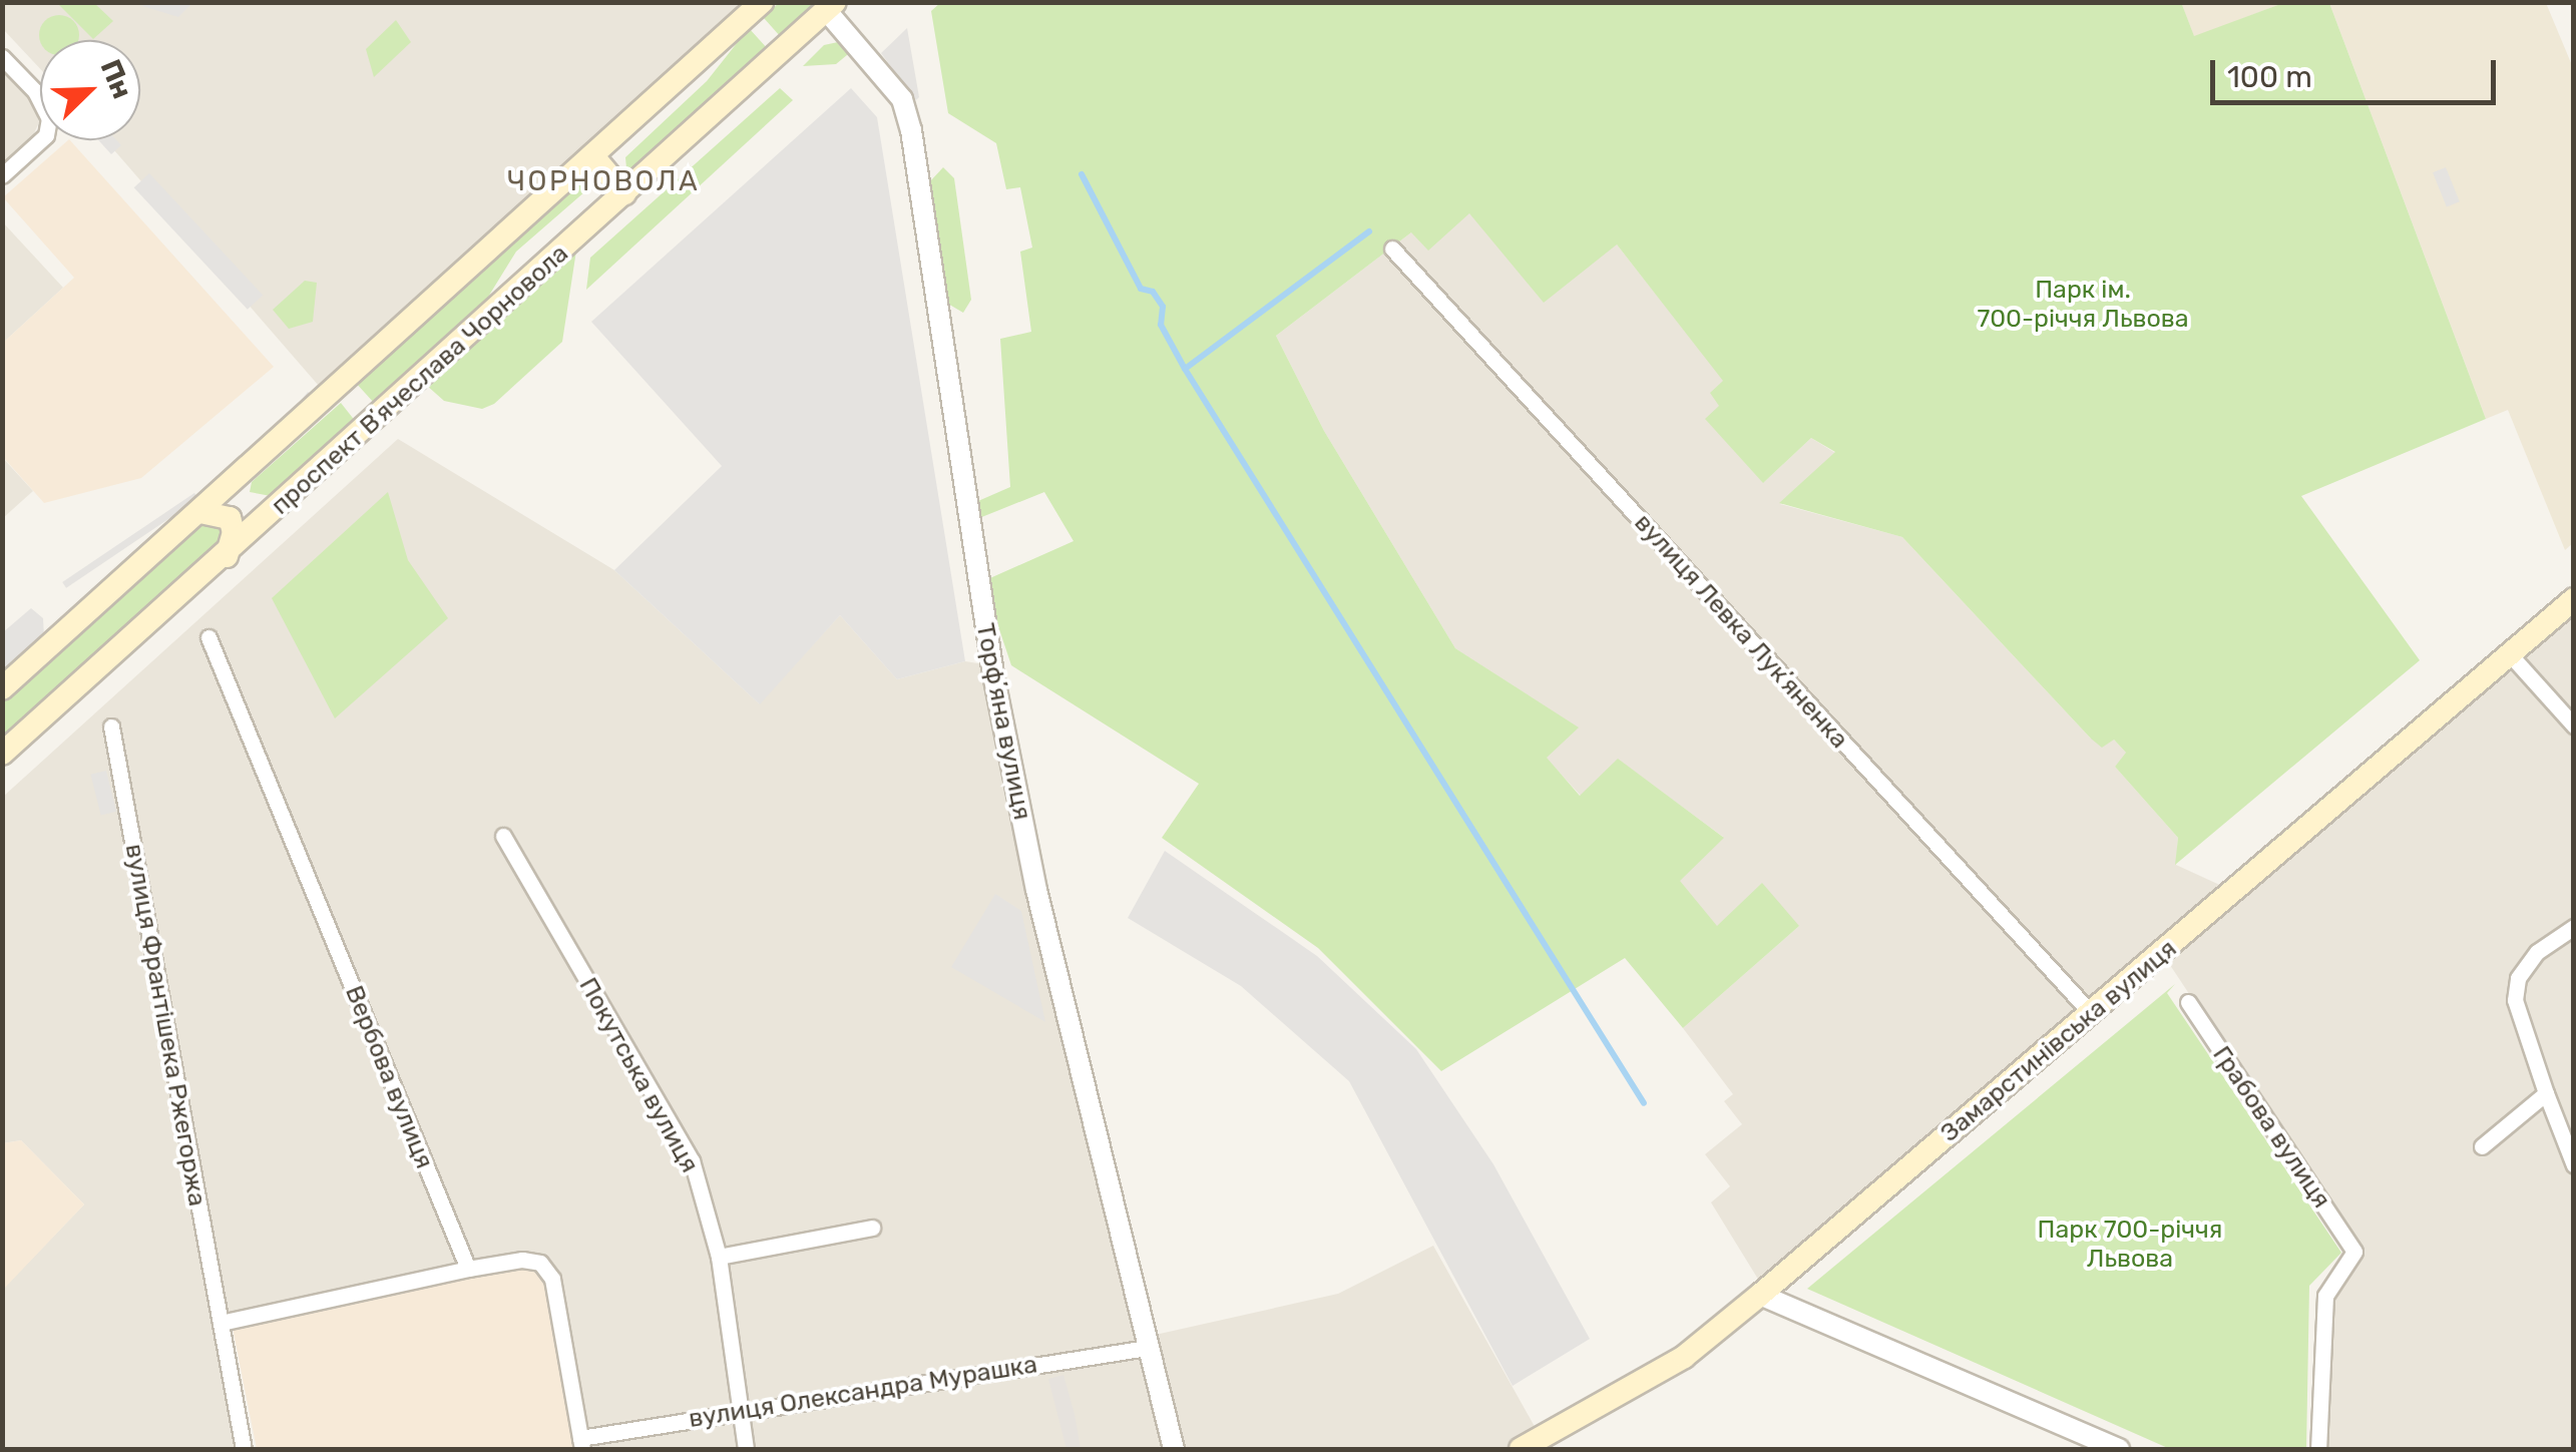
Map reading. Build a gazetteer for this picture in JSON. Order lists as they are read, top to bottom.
{
  "streets": {
    "main road": ["проспект Вʼячеслава Чорновола", "Замарстинівська вулиця"],
    "street": [
      "вулиця Левка Лукʼяненка",
      "Торфʼяна вулиця",
      "вулиця Франтішека Ржегоржа",
      "Покутська вулиця",
      "Вербова вулиця",
      "Грабова вулиця",
      "вулиця Олександра Мурашка"
    ]
  },
  "crossings": [
    ["проспект Вʼячеслава Чорновола", "Торфʼяна вулиця"],
    ["вулиця Левка Лукʼяненка", "Замарстинівська вулиця"],
    ["Торфʼяна вулиця", "вулиця Олександра Мурашка"],
    ["Покутська вулиця", "вулиця Олександра Мурашка"]
  ],
  "districts": ["ЧОРНОВОЛА"],
  "parks": ["Парк ім. 700-річчя Львова", "Парк 700-річчя Львова"],
  "scale_bar": "100 m",
  "north": "top right"
}
